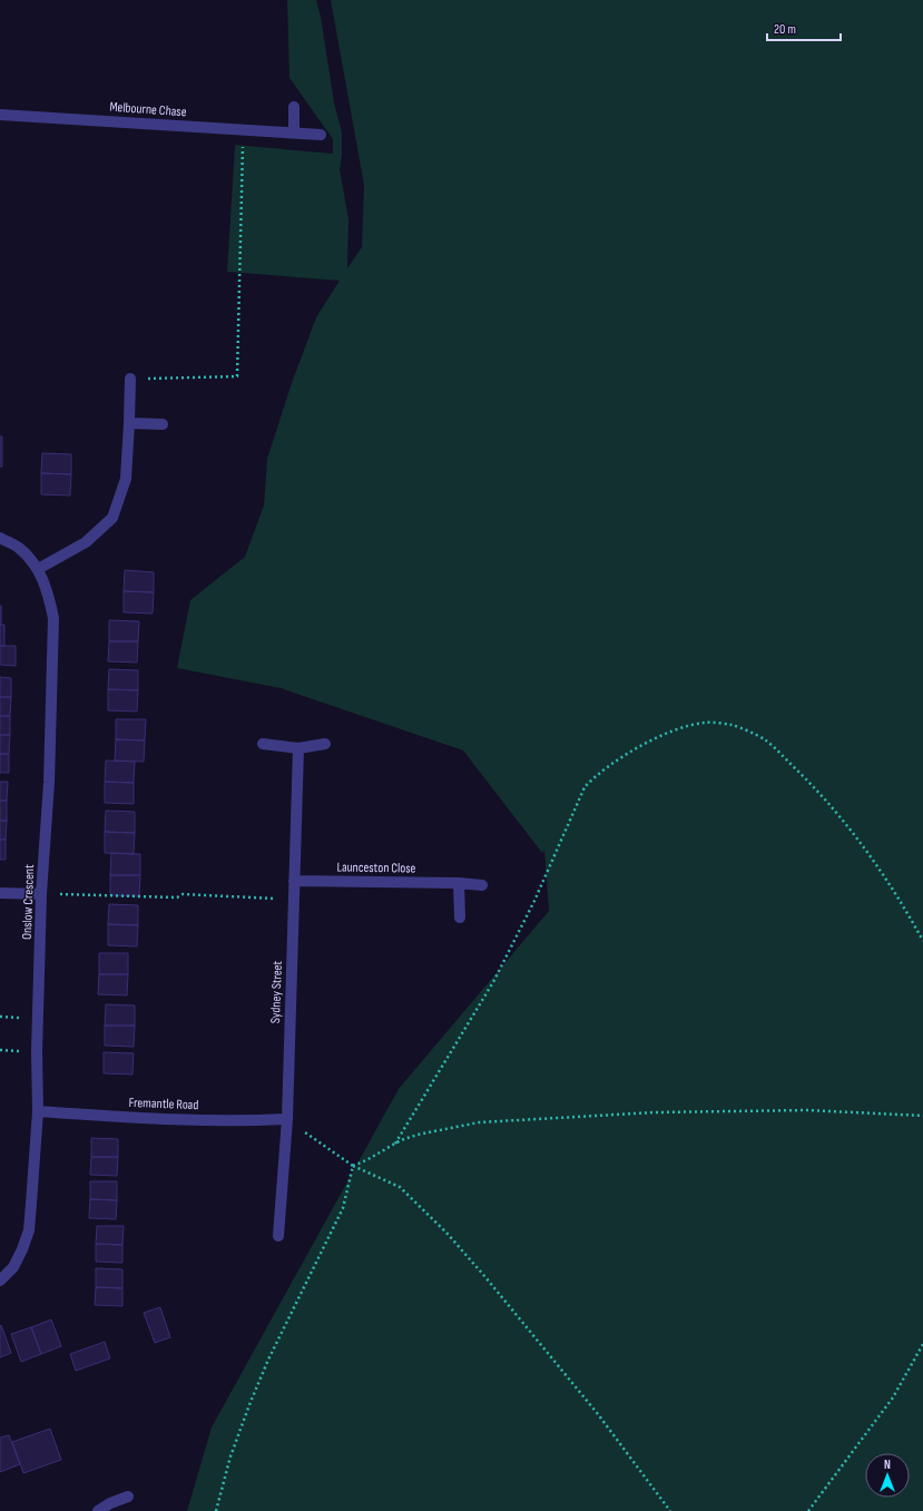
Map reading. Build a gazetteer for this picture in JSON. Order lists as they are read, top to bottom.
{
  "streets": {
    "street": [
      "Melbourne Chase",
      "Launceston Close",
      "Onslow Crescent",
      "Sydney Street",
      "Fremantle Road"
    ]
  },
  "crossings": [
    ["Launceston Close", "Sydney Street"],
    ["Onslow Crescent", "Fremantle Road"],
    ["Sydney Street", "Fremantle Road"]
  ],
  "scale_bar": "20 m",
  "north": "top"
}
